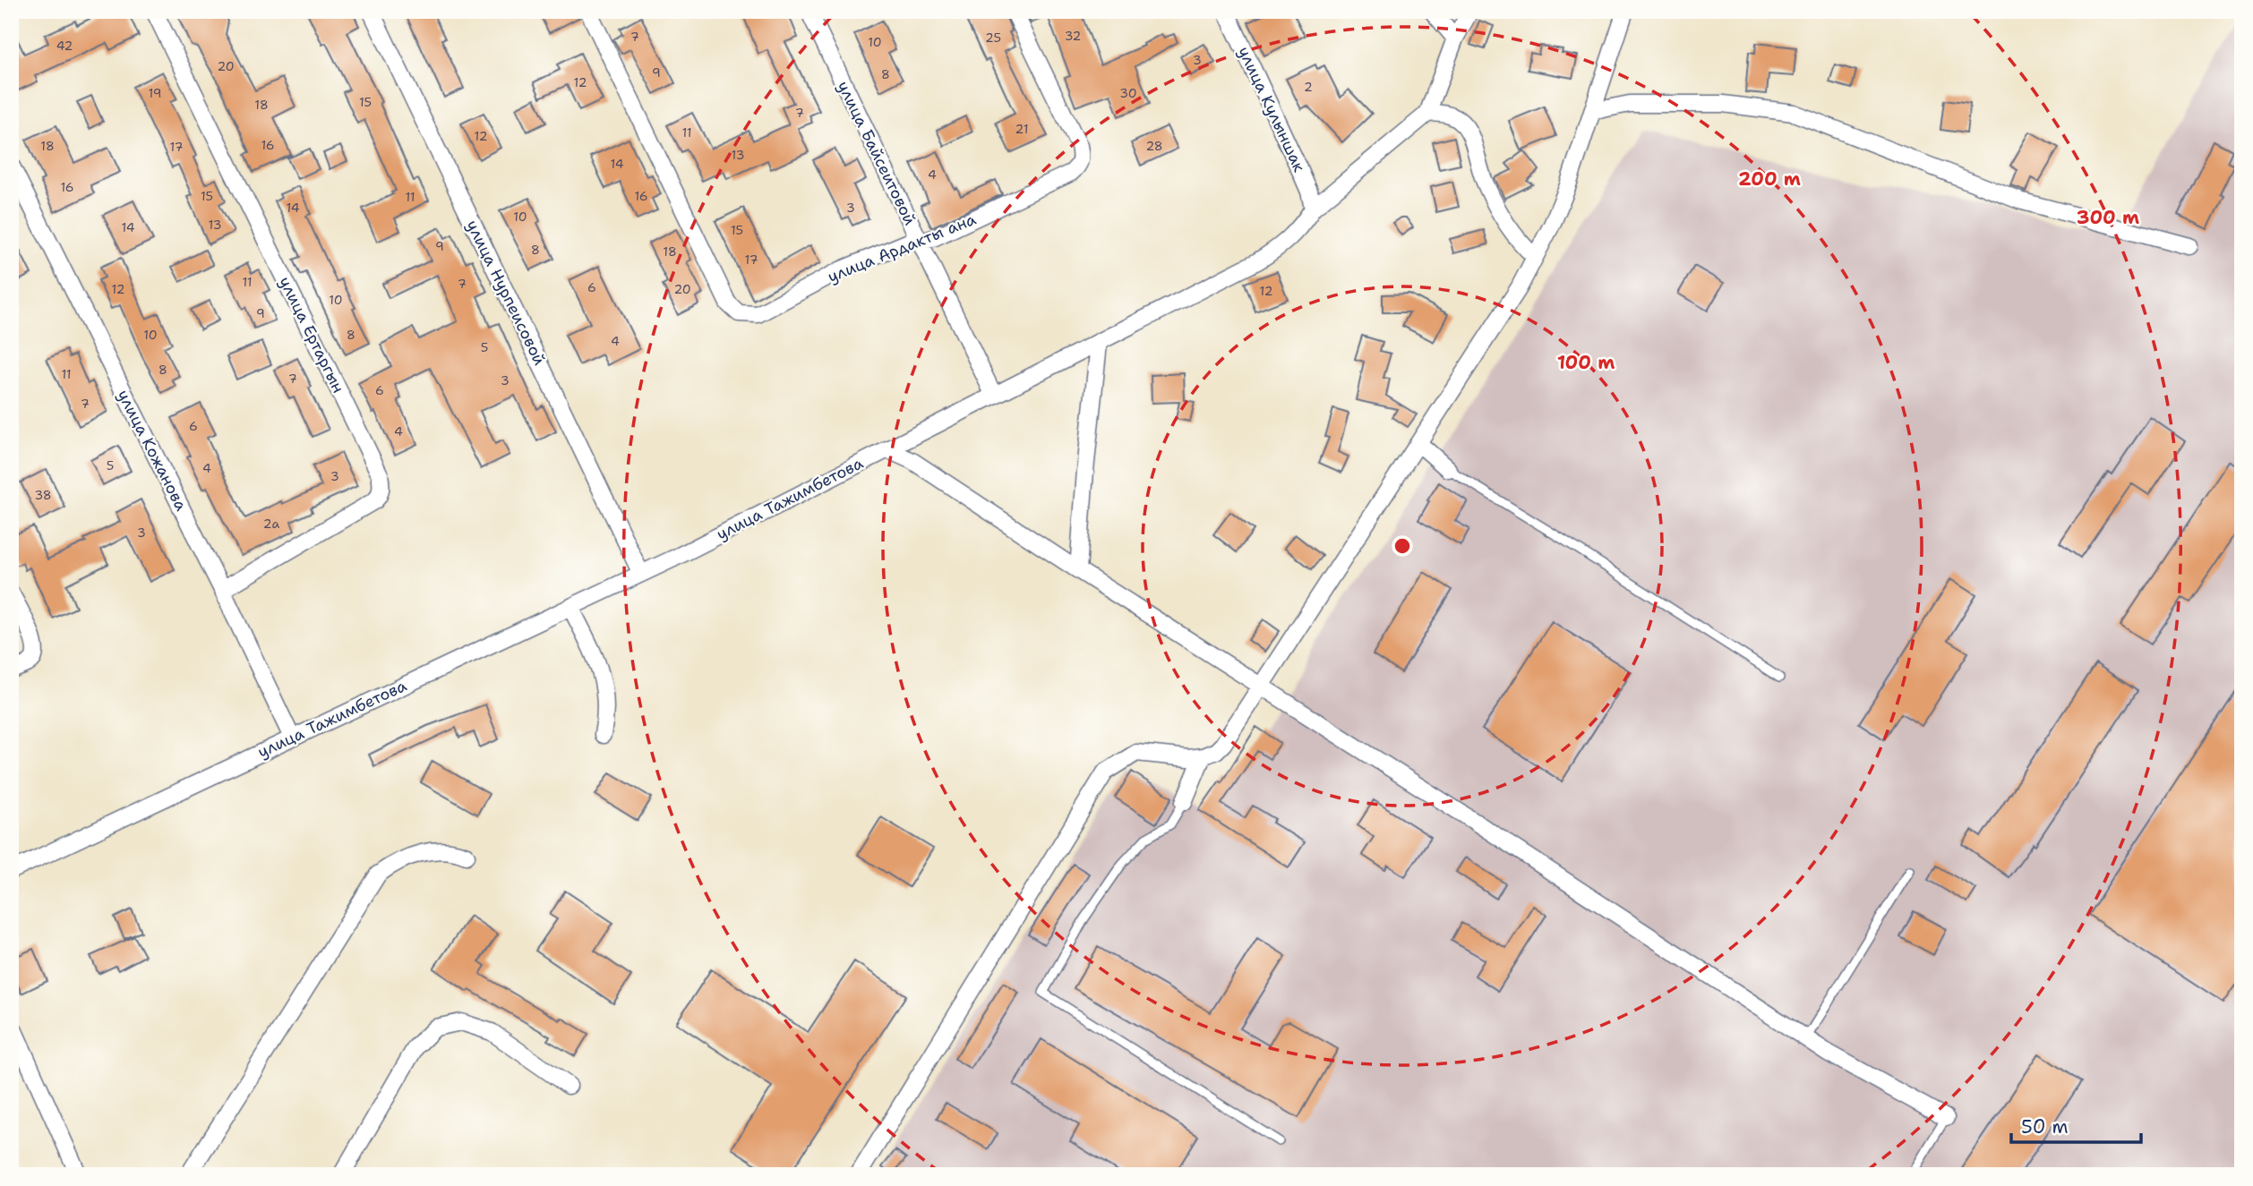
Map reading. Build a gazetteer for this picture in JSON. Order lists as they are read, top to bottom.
{
  "streets": {
    "street": [
      "улица Кулыншак",
      "улица Байсеитовой",
      "улица Ардакты ана",
      "улица Нурпеисовой",
      "улица Ертаргын",
      "улица Кожанова",
      "улица Тажимбетова"
    ]
  },
  "crossings": [
    ["улица Кулыншак", "улица Тажимбетова"],
    ["улица Байсеитовой", "улица Ардакты ана"],
    ["улица Байсеитовой", "улица Тажимбетова"],
    ["улица Нурпеисовой", "улица Тажимбетова"],
    ["улица Ертаргын", "улица Кожанова"],
    ["улица Кожанова", "улица Тажимбетова"]
  ],
  "house_numbers": [
    "32",
    "7",
    "25",
    "10",
    "42",
    "3",
    "20",
    "9",
    "8",
    "12",
    "2",
    "19",
    "30",
    "15",
    "18",
    "7",
    "21",
    "11",
    "12",
    "16",
    "18",
    "28",
    "17",
    "13",
    "14",
    "4",
    "16",
    "15",
    "16",
    "11",
    "14",
    "3",
    "10",
    "13",
    "14",
    "15",
    "9",
    "8",
    "18",
    "17",
    "11",
    "7",
    "6",
    "12",
    "20",
    "12",
    "10",
    "9",
    "10",
    "8",
    "4",
    "5",
    "8",
    "11",
    "7",
    "3",
    "6",
    "7",
    "6",
    "4",
    "5",
    "4",
    "3",
    "38",
    "2а",
    "3"
  ],
  "scale_bar": "50 m",
  "rings": ["200 m", "300 m", "100 m"]
}
